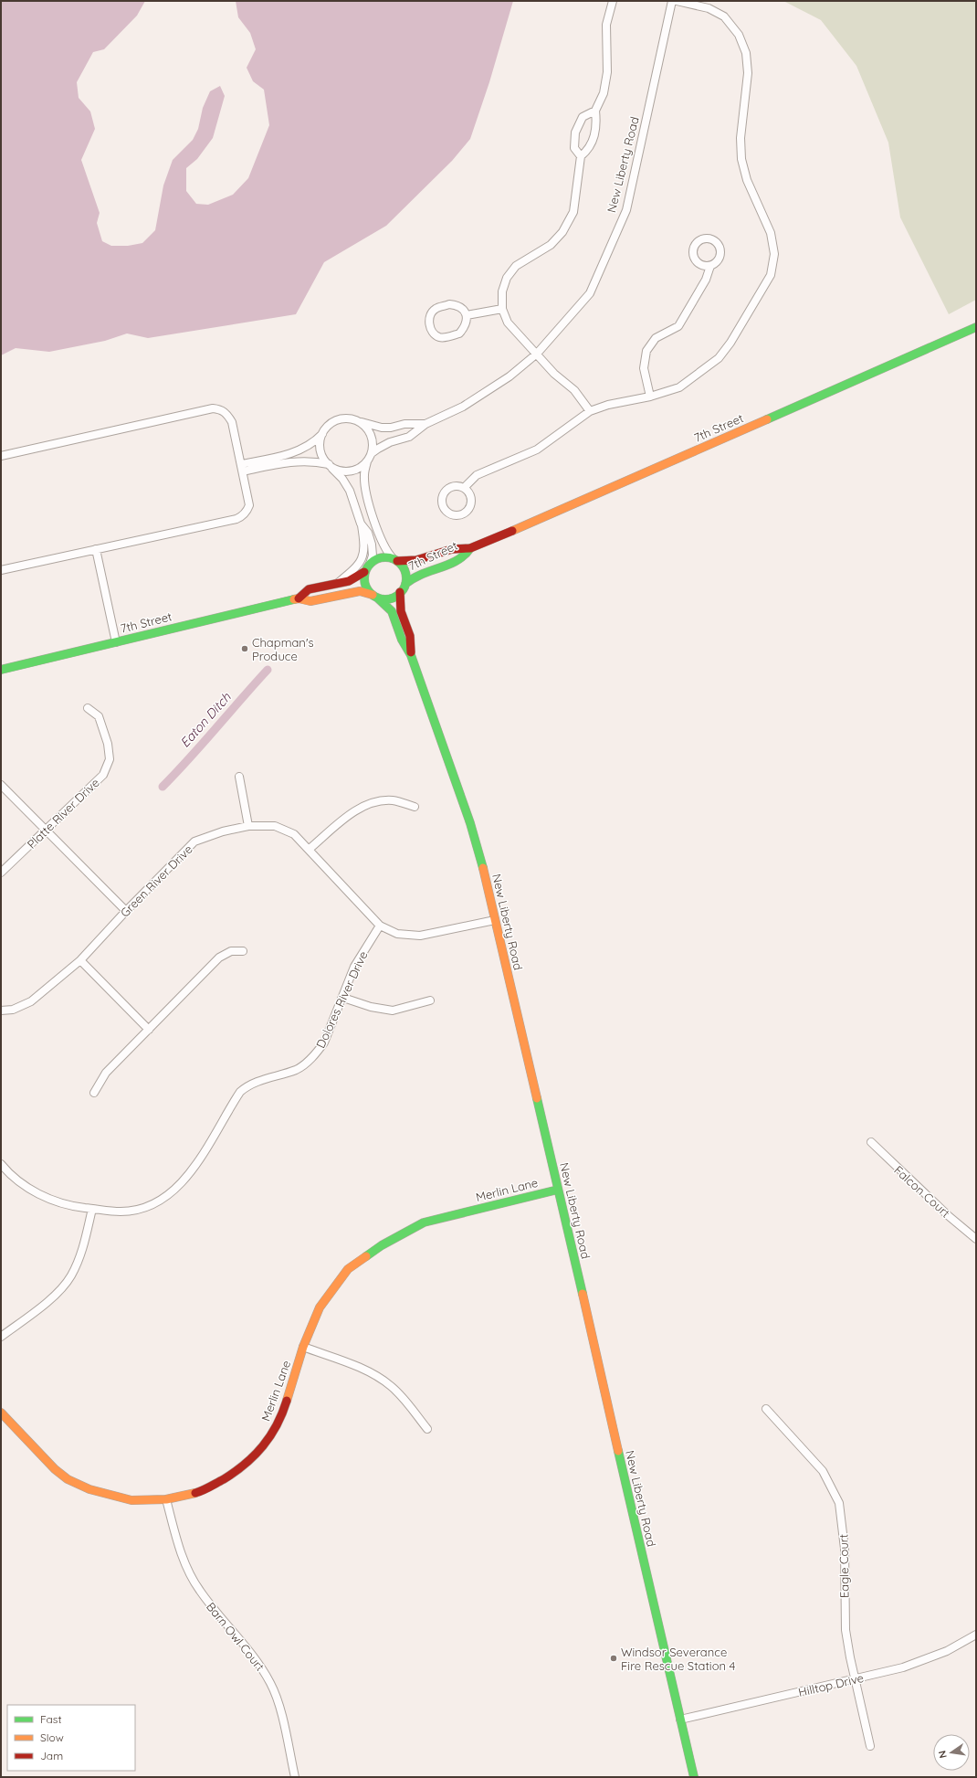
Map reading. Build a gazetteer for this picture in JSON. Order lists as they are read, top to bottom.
{
  "streets": {
    "street": [
      "New Liberty Road",
      "7th Street",
      "Platte River Drive",
      "Green River Drive",
      "Dolores River Drive",
      "Merlin Lane",
      "Falcon Court",
      "Eagle Court",
      "Barn Owl Court",
      "Hilltop Drive"
    ]
  },
  "crossings": [
    ["New Liberty Road", "7th Street"],
    ["New Liberty Road", "Green River Drive"],
    ["New Liberty Road", "Merlin Lane"],
    ["New Liberty Road", "Hilltop Drive"],
    ["Green River Drive", "Dolores River Drive"],
    ["Merlin Lane", "Barn Owl Court"],
    ["Eagle Court", "Hilltop Drive"]
  ],
  "water": ["Eaton Ditch"],
  "places": ["Chapman's Produce", "Windsor Severance Fire Rescue Station 4"],
  "legend": ["Fast", "Slow", "Jam"],
  "north": "left"
}
